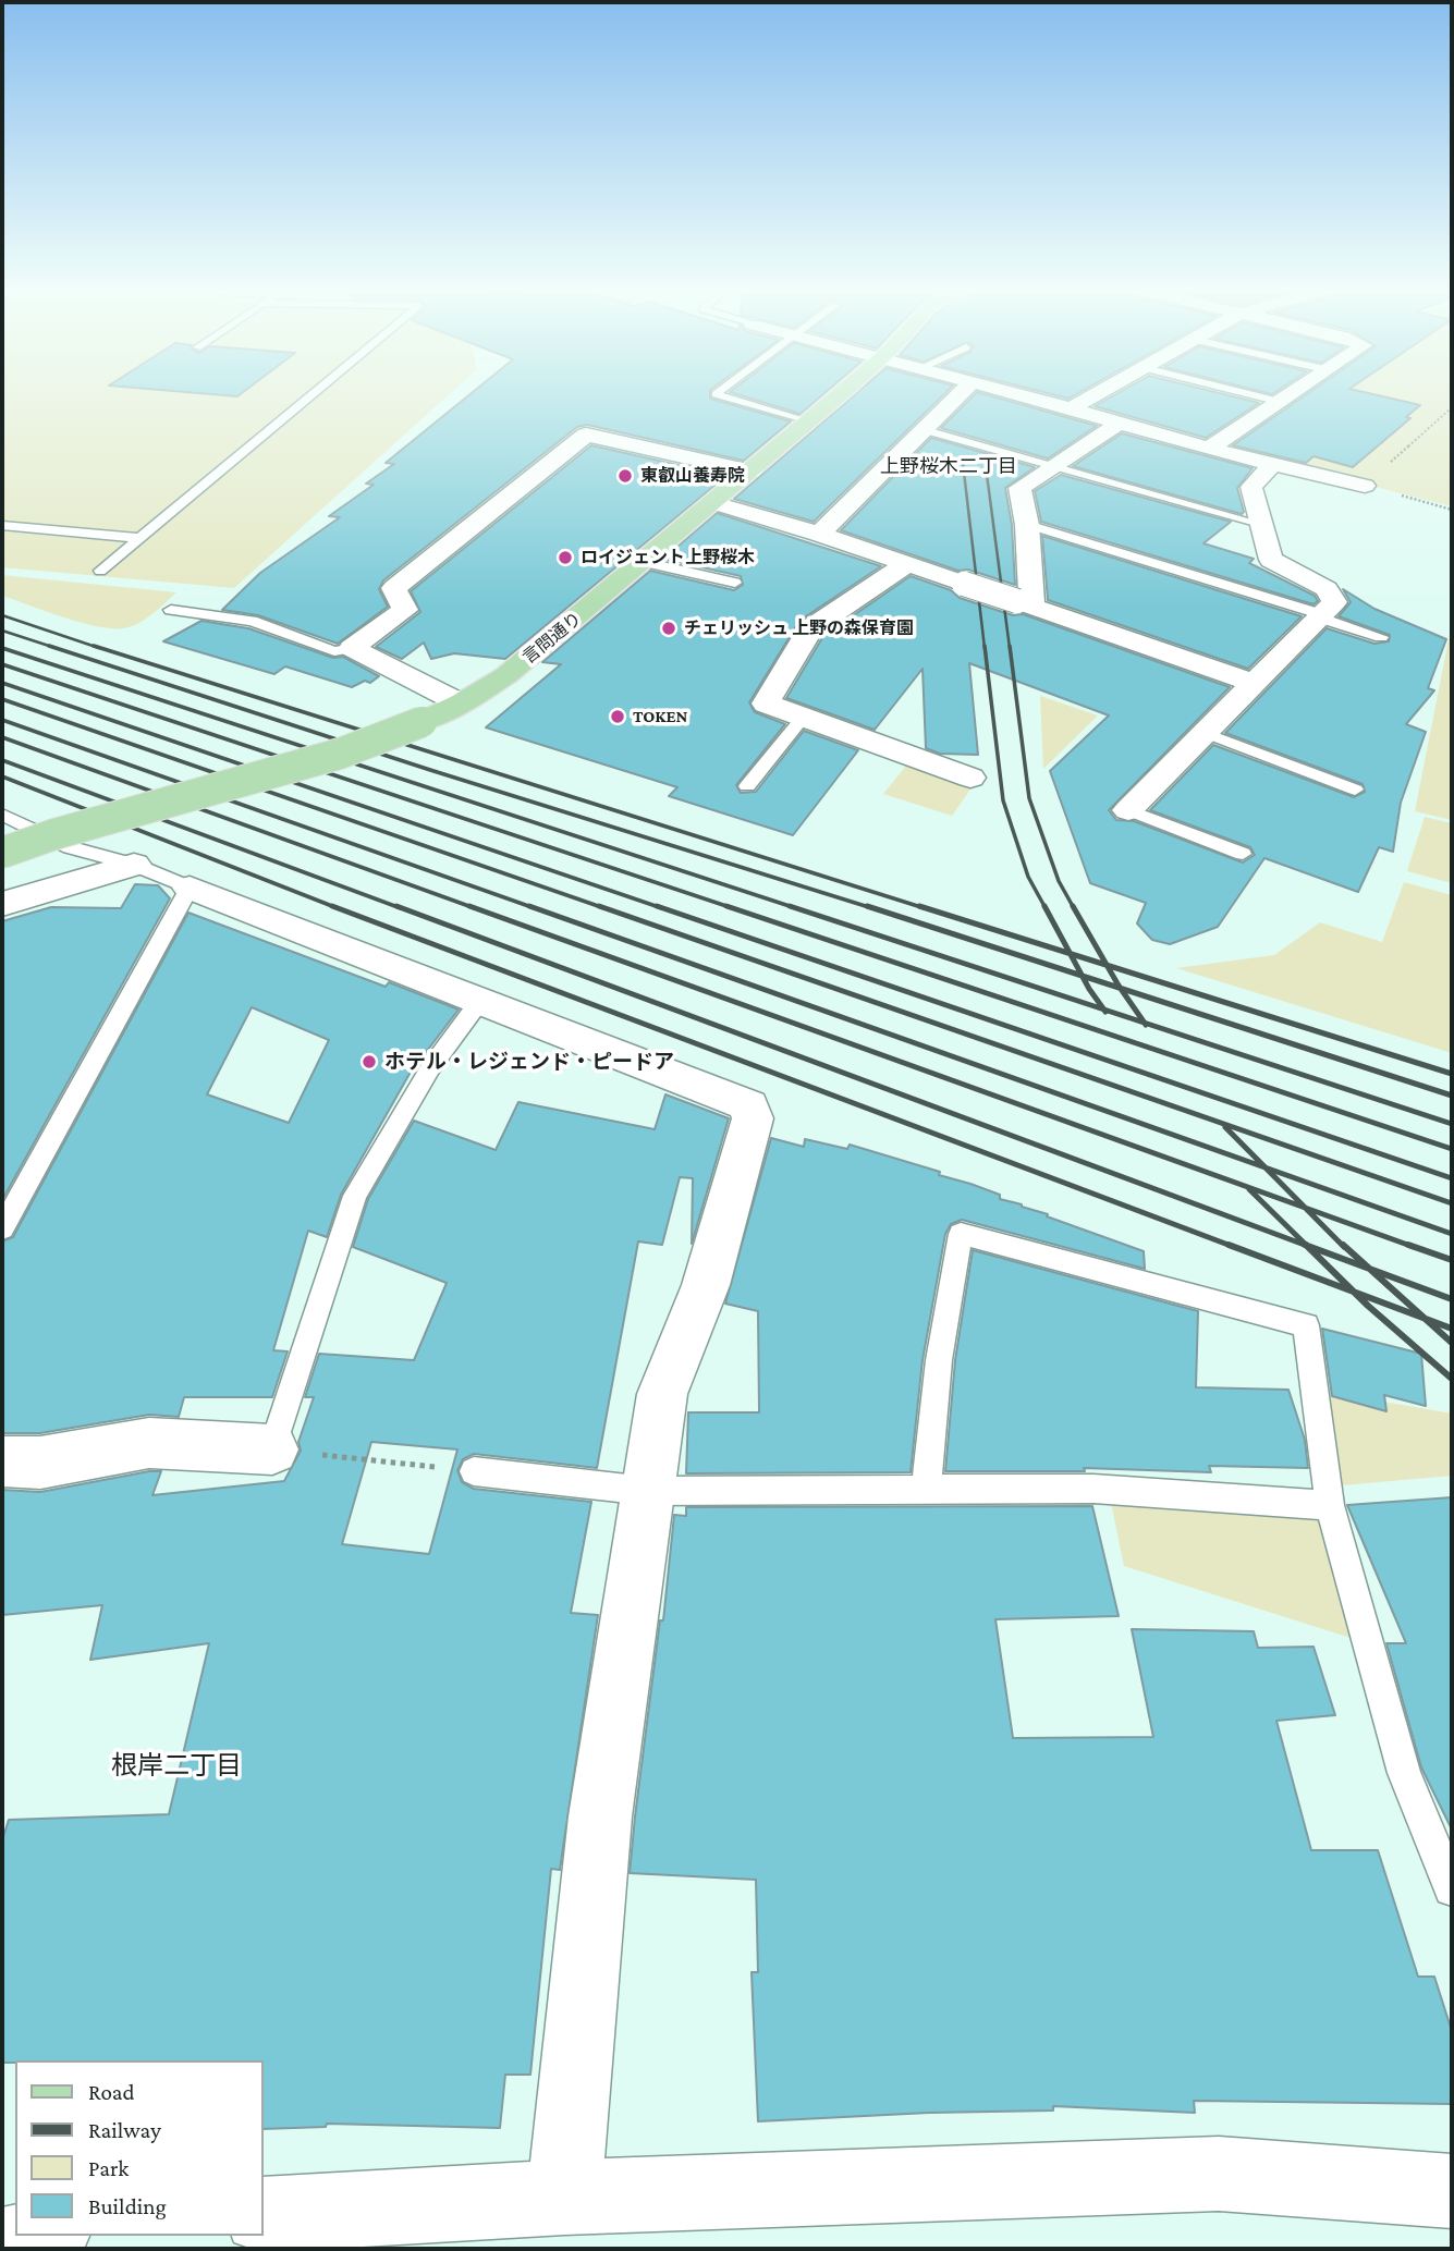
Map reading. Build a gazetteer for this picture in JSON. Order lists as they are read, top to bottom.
{
  "streets": {
    "main road": ["言問通り"]
  },
  "districts": ["上野桜木二丁目", "根岸二丁目"],
  "places": [
    "東叡山養寿院",
    "ロイジェント上野桜木",
    "チェリッシュ 上野の森保育園",
    "TOKEN",
    "ホテル・レジェンド・ピードア"
  ],
  "legend": [
    "Road",
    "Railway",
    "Park",
    "Building"
  ]
}
